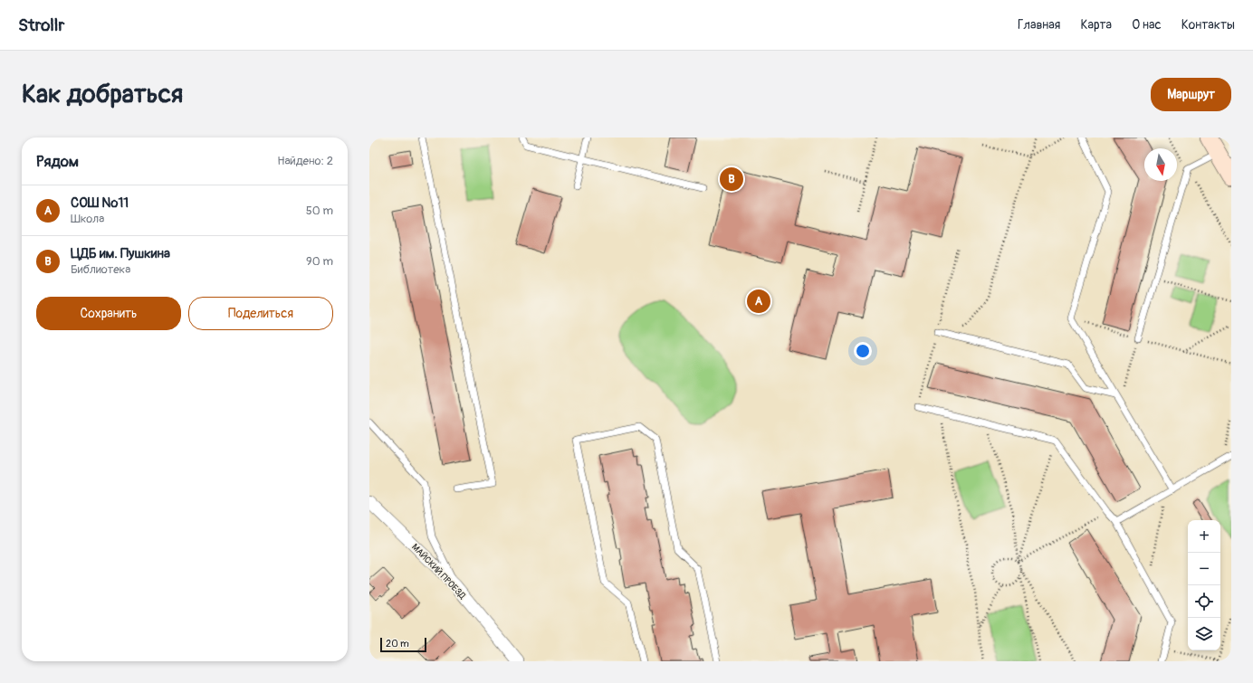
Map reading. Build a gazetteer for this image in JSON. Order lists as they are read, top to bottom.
{
  "streets": {
    "street": ["МАЙСКИЙ ПРОЕЗД"]
  },
  "scale_bar": "20 m",
  "north": "bottom",
  "page": {
    "header": "Strollr",
    "nav": [
      "Главная",
      "Карта",
      "О нас",
      "Контакты"
    ],
    "buttons": [
      "Маршрут",
      ["Сохранить", "Поделиться"]
    ],
    "title": "Как добраться",
    "heading": ["Рядом", "Найдено: 2"],
    "pins": ["B", "A"],
    "list": [
      {
        "mark": "A",
        "name": "СОШ №11",
        "note": "Школа",
        "value": "50 m"
      },
      {
        "mark": "B",
        "name": "ЦДБ им. Пушкина",
        "note": "Библиотека",
        "value": "90 m"
      }
    ],
    "map_buttons": ["+", "−"],
    "scale": "20 m"
  }
}
